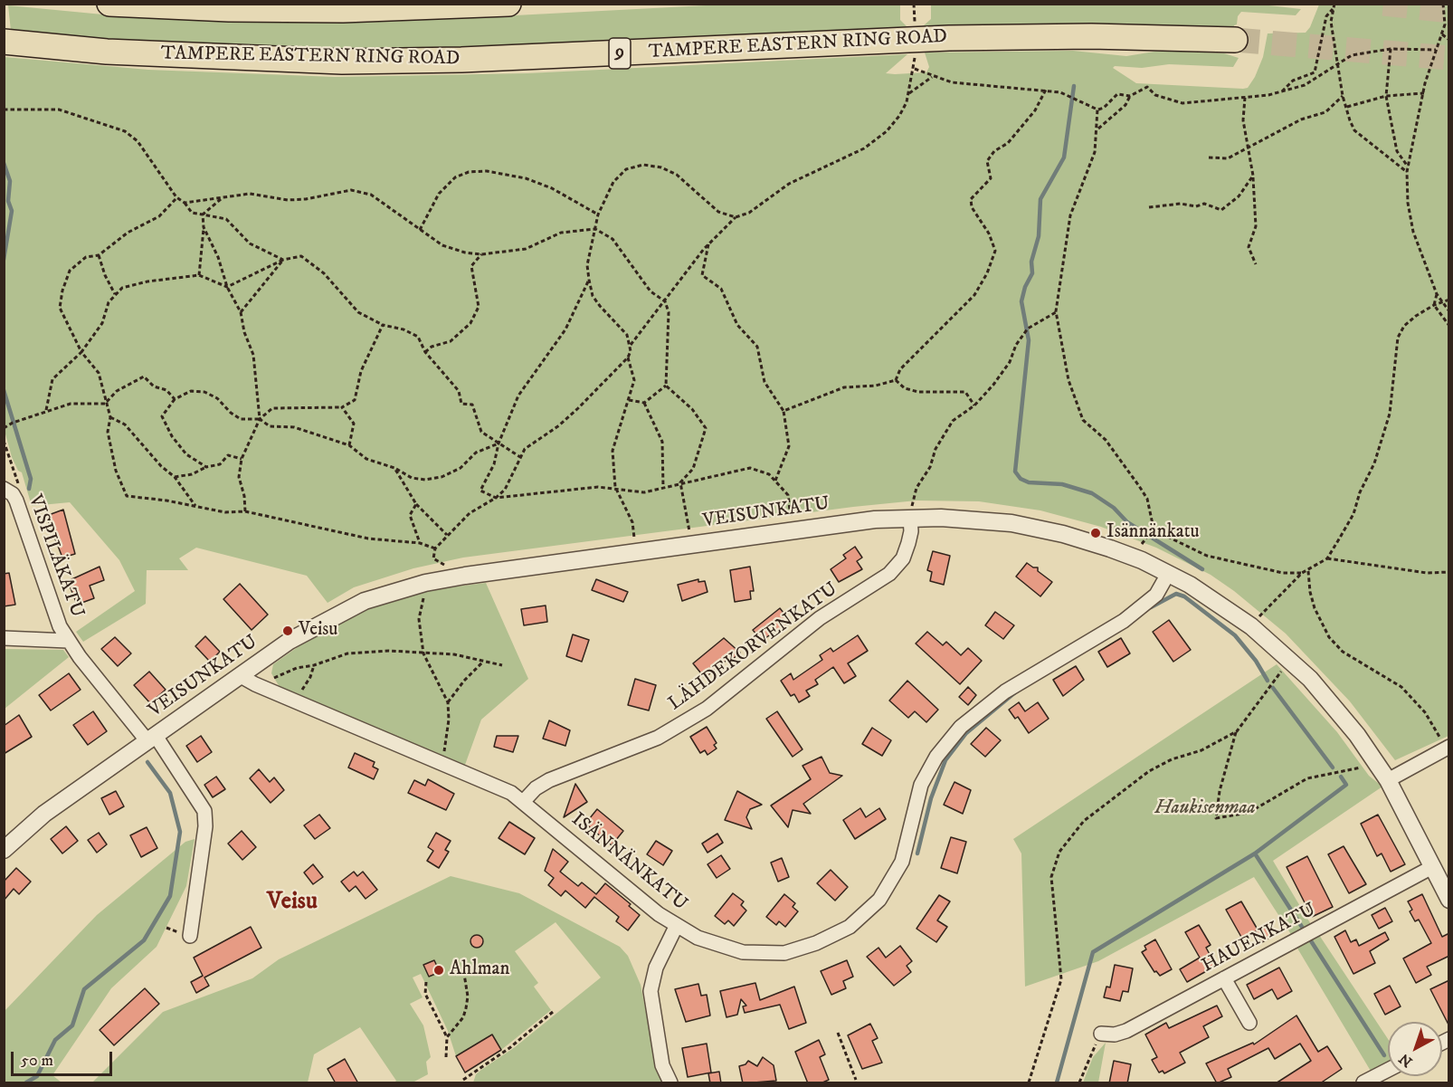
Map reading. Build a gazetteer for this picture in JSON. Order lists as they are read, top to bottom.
{
  "streets": {
    "highway": ["TAMPERE EASTERN RING ROAD", "9"],
    "street": [
      "VEISUNKATU",
      "VISPILÄKATU",
      "LÄHDEKORVENKATU",
      "ISÄNNÄNKATU",
      "HAUENKATU"
    ]
  },
  "crossings": [
    ["VEISUNKATU", "VISPILÄKATU"],
    ["VEISUNKATU", "LÄHDEKORVENKATU"],
    ["VEISUNKATU", "ISÄNNÄNKATU"],
    ["VEISUNKATU", "HAUENKATU"],
    ["LÄHDEKORVENKATU", "ISÄNNÄNKATU"]
  ],
  "districts": ["Veisu"],
  "parks": ["Haukisenmaa"],
  "places": ["Isännänkatu", "Veisu", "Ahlman"],
  "scale_bar": "50 m",
  "north": "bottom left"
}
